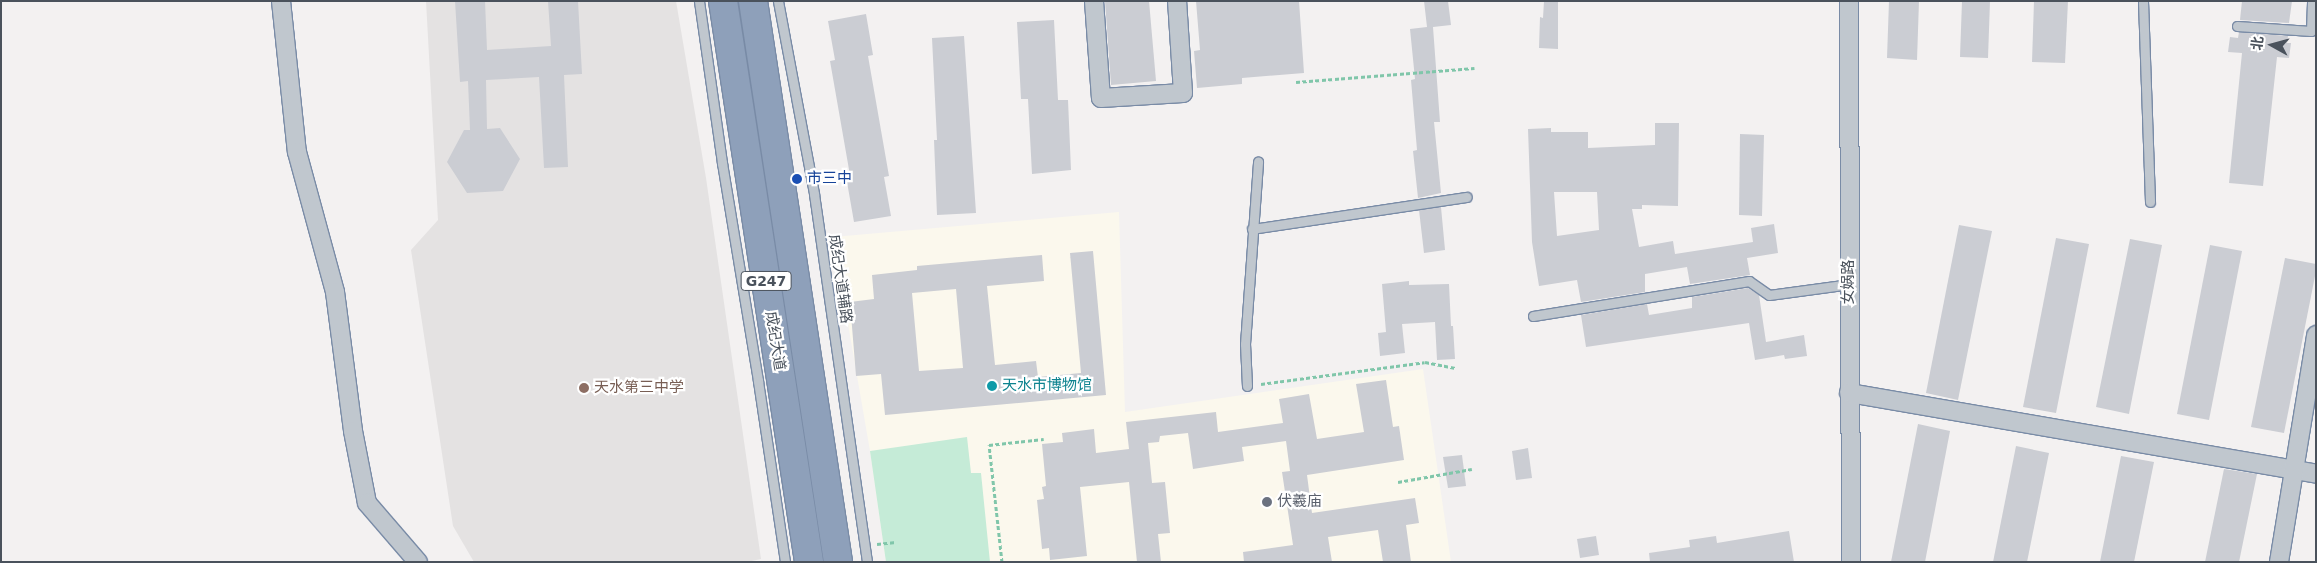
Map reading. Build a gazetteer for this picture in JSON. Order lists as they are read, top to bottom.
{
  "streets": {
    "highway": ["G247", "成纪大道"],
    "street": ["女娲路"],
    "lane": ["成纪大道辅路"]
  },
  "places": [
    "市三中",
    "天水市博物馆",
    "天水第三中学",
    "伏羲庙"
  ],
  "north": "left"
}
